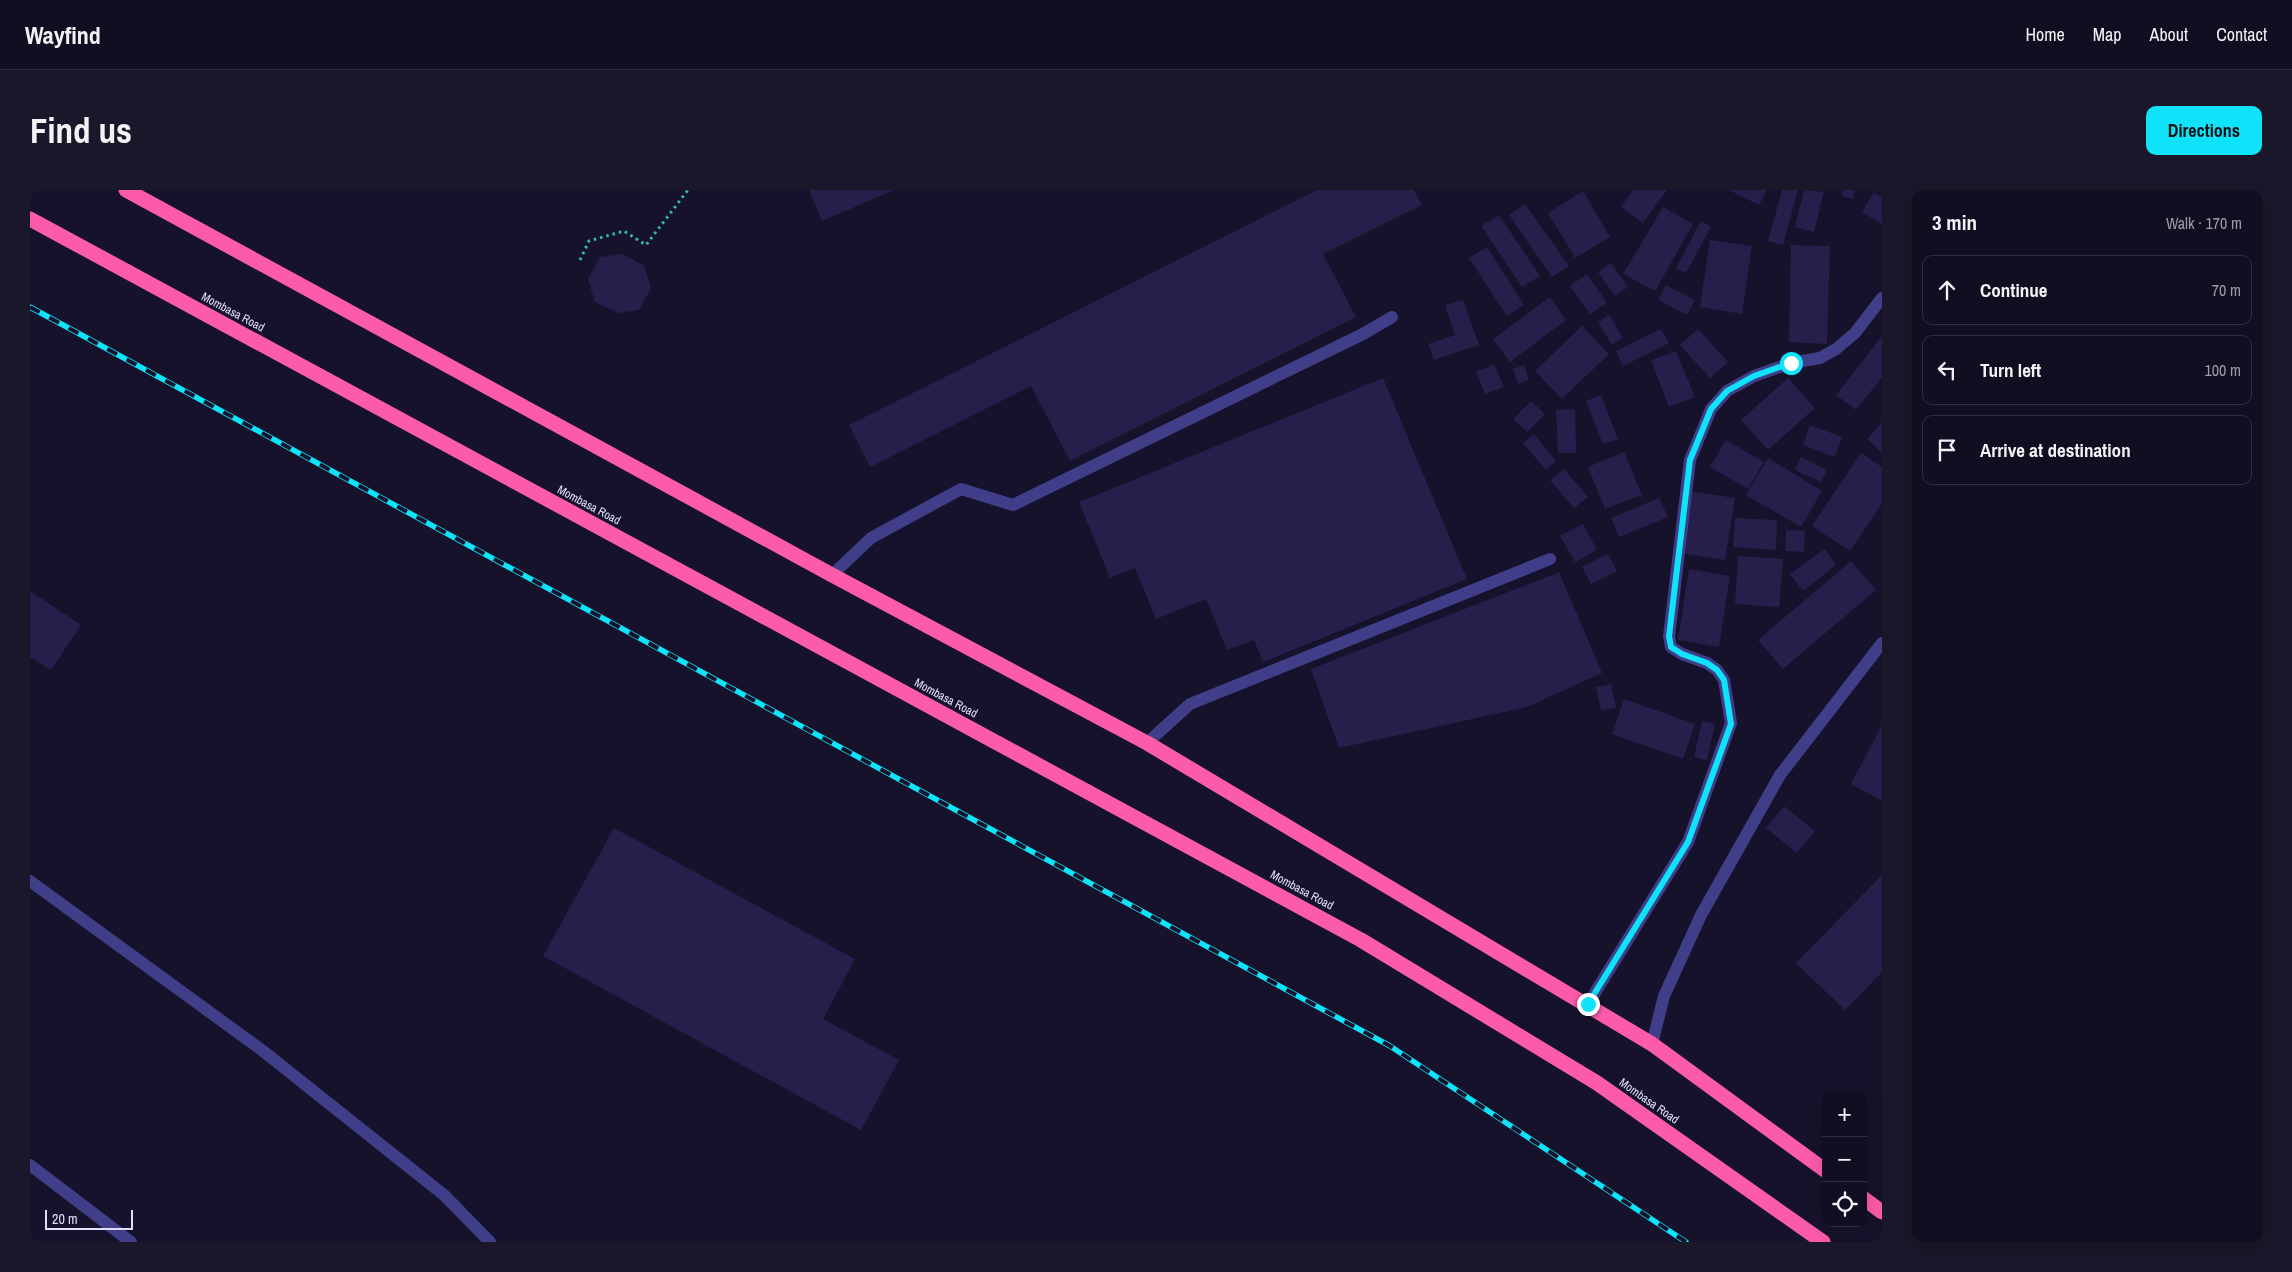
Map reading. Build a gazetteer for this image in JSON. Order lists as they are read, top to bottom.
{
  "streets": {
    "highway": ["Mombasa Road"]
  },
  "scale_bar": "20 m",
  "page": {
    "header": "Wayfind",
    "nav": [
      "Home",
      "Map",
      "About",
      "Contact"
    ],
    "buttons": "Directions",
    "title": "Find us",
    "heading": ["3 min", "Walk · 170 m"],
    "list": [
      ["Continue", "70 m"],
      ["Turn left", "100 m"],
      "Arrive at destination"
    ],
    "map_buttons": ["+", "−"],
    "scale": "20 m"
  }
}
